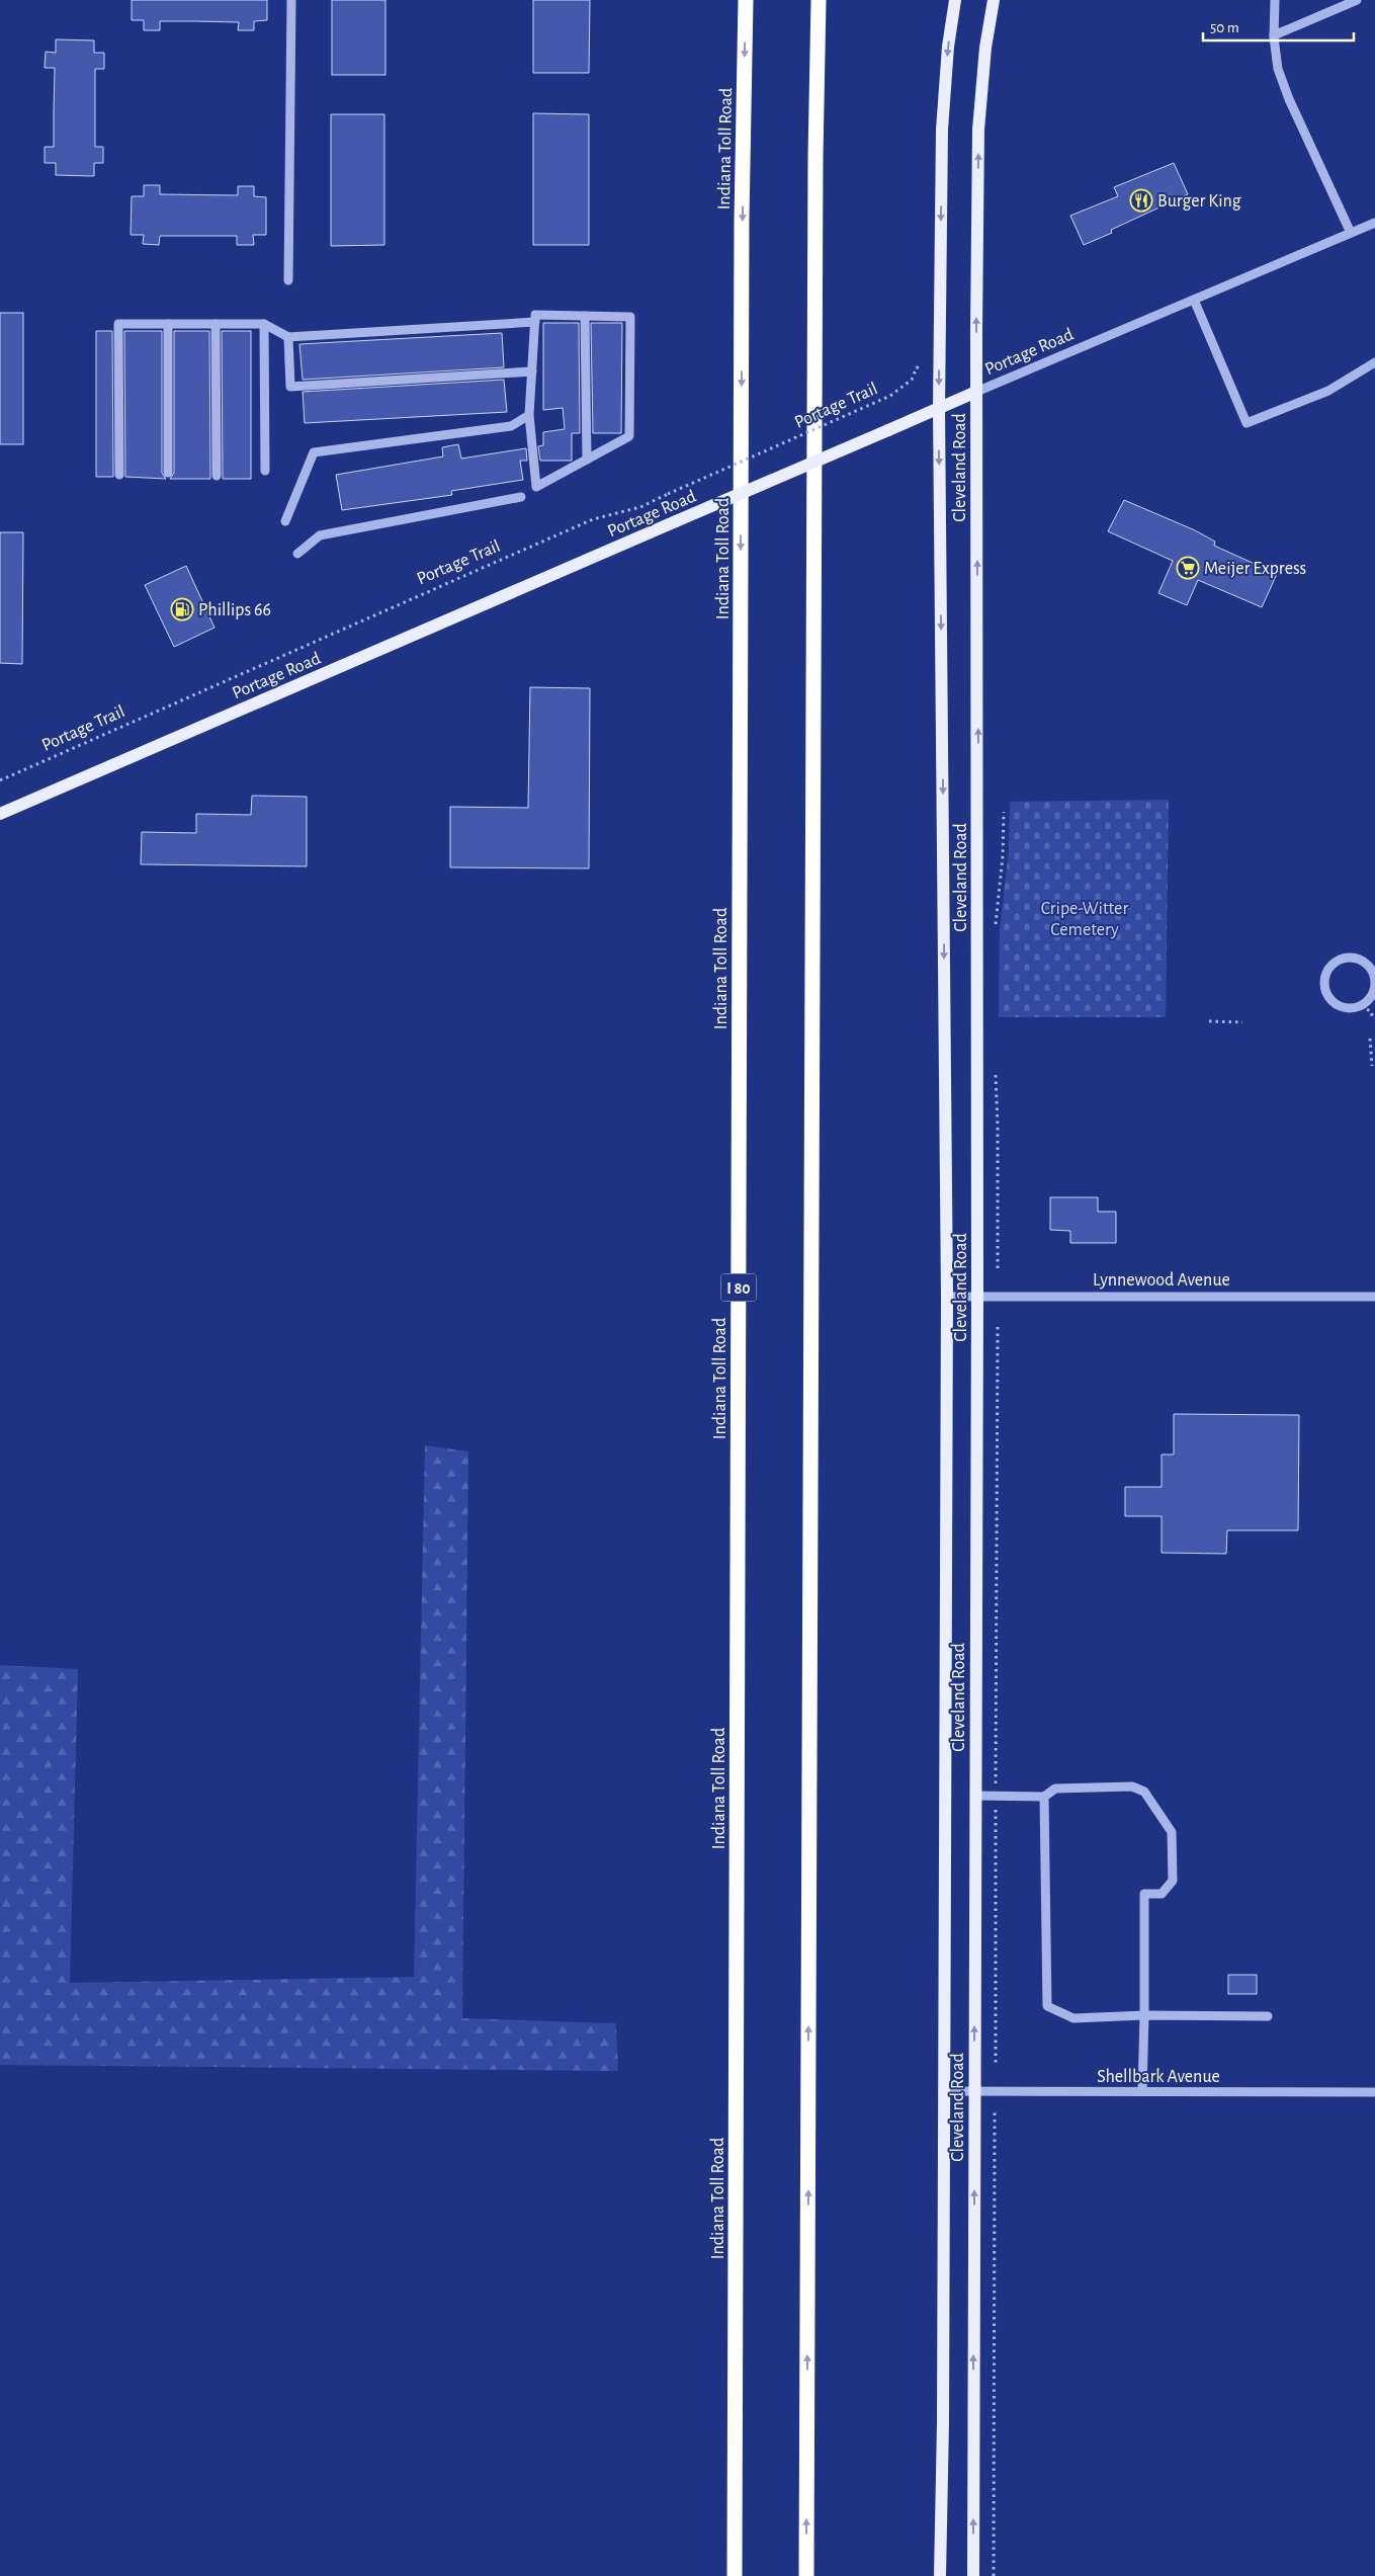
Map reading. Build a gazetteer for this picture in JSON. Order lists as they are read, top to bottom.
{
  "streets": {
    "highway": ["Indiana Toll Road", "I 80"],
    "main road": ["Portage Road", "Cleveland Road"],
    "street": ["Lynnewood Avenue", "Shellbark Avenue"],
    "path": ["Portage Trail"]
  },
  "crossings": [
    ["Portage Road", "Cleveland Road"],
    ["Cleveland Road", "Lynnewood Avenue"],
    ["Cleveland Road", "Shellbark Avenue"]
  ],
  "parks": ["Cripe-Witter Cemetery"],
  "places": {
    "restaurant": ["Burger King"],
    "supermarket": ["Meijer Express"],
    "fuel station": ["Phillips 66"]
  },
  "scale_bar": "50 m"
}
